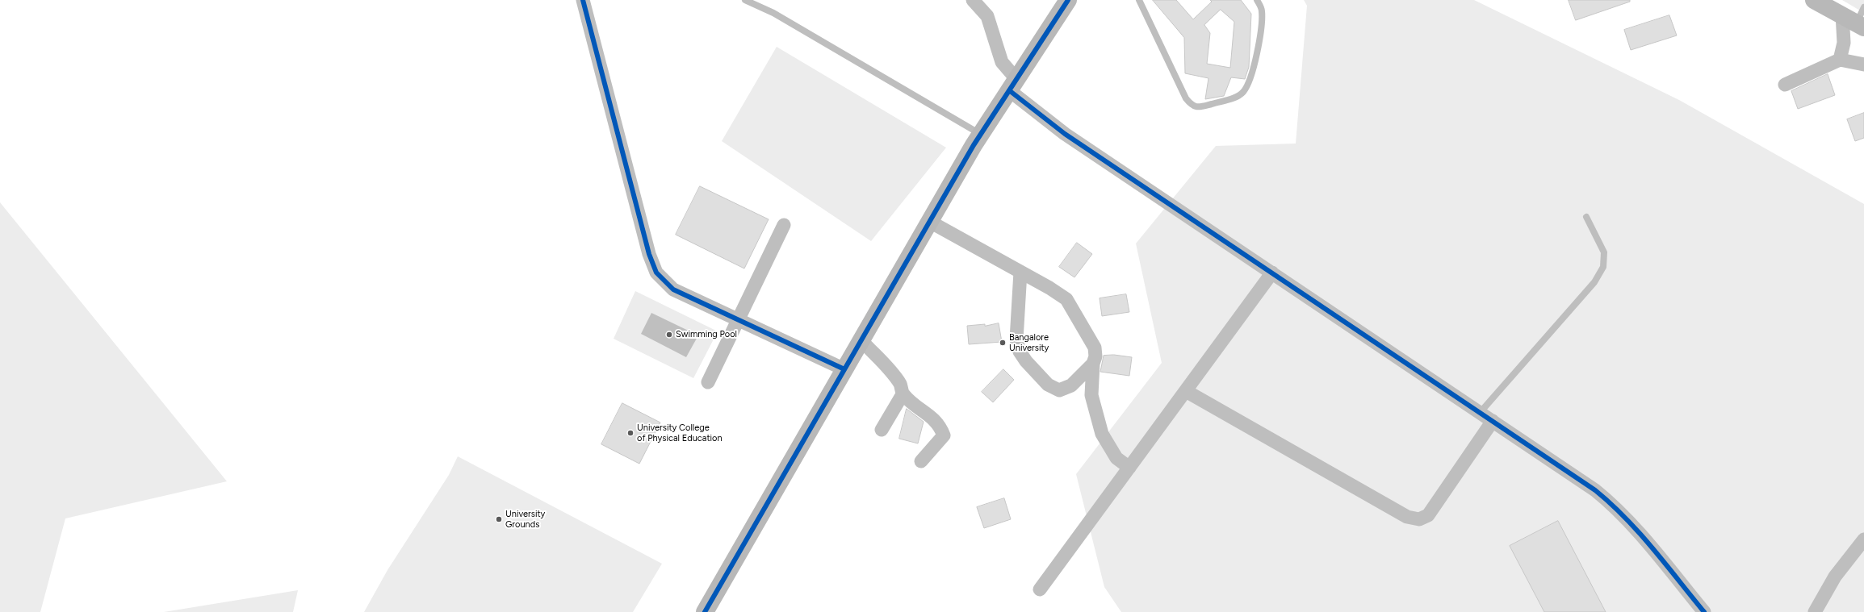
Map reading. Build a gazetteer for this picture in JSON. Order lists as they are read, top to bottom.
{
  "places": [
    "Swimming Pool",
    "Bangalore University",
    "University College of Physical Education",
    "University Grounds"
  ]
}
